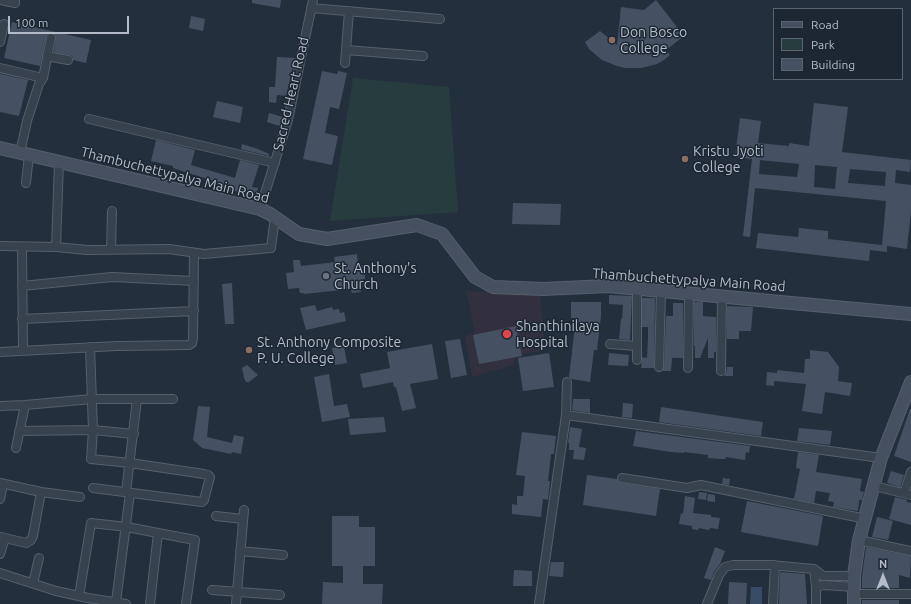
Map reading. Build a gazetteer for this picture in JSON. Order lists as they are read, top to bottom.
{
  "streets": {
    "main road": ["Thambuchettypalya Main Road"],
    "street": ["Sacred Heart Road"]
  },
  "crossings": [
    ["Sacred Heart Road", "Thambuchettypalya Main Road"]
  ],
  "places": [
    "Don Bosco College",
    "Kristu Jyoti College",
    "St. Anthony's Church",
    "Shanthinilaya Hospital",
    "St. Anthony Composite P. U. College"
  ],
  "legend": ["Road", "Park", "Building"],
  "scale_bar": "100 m",
  "north": "top"
}
